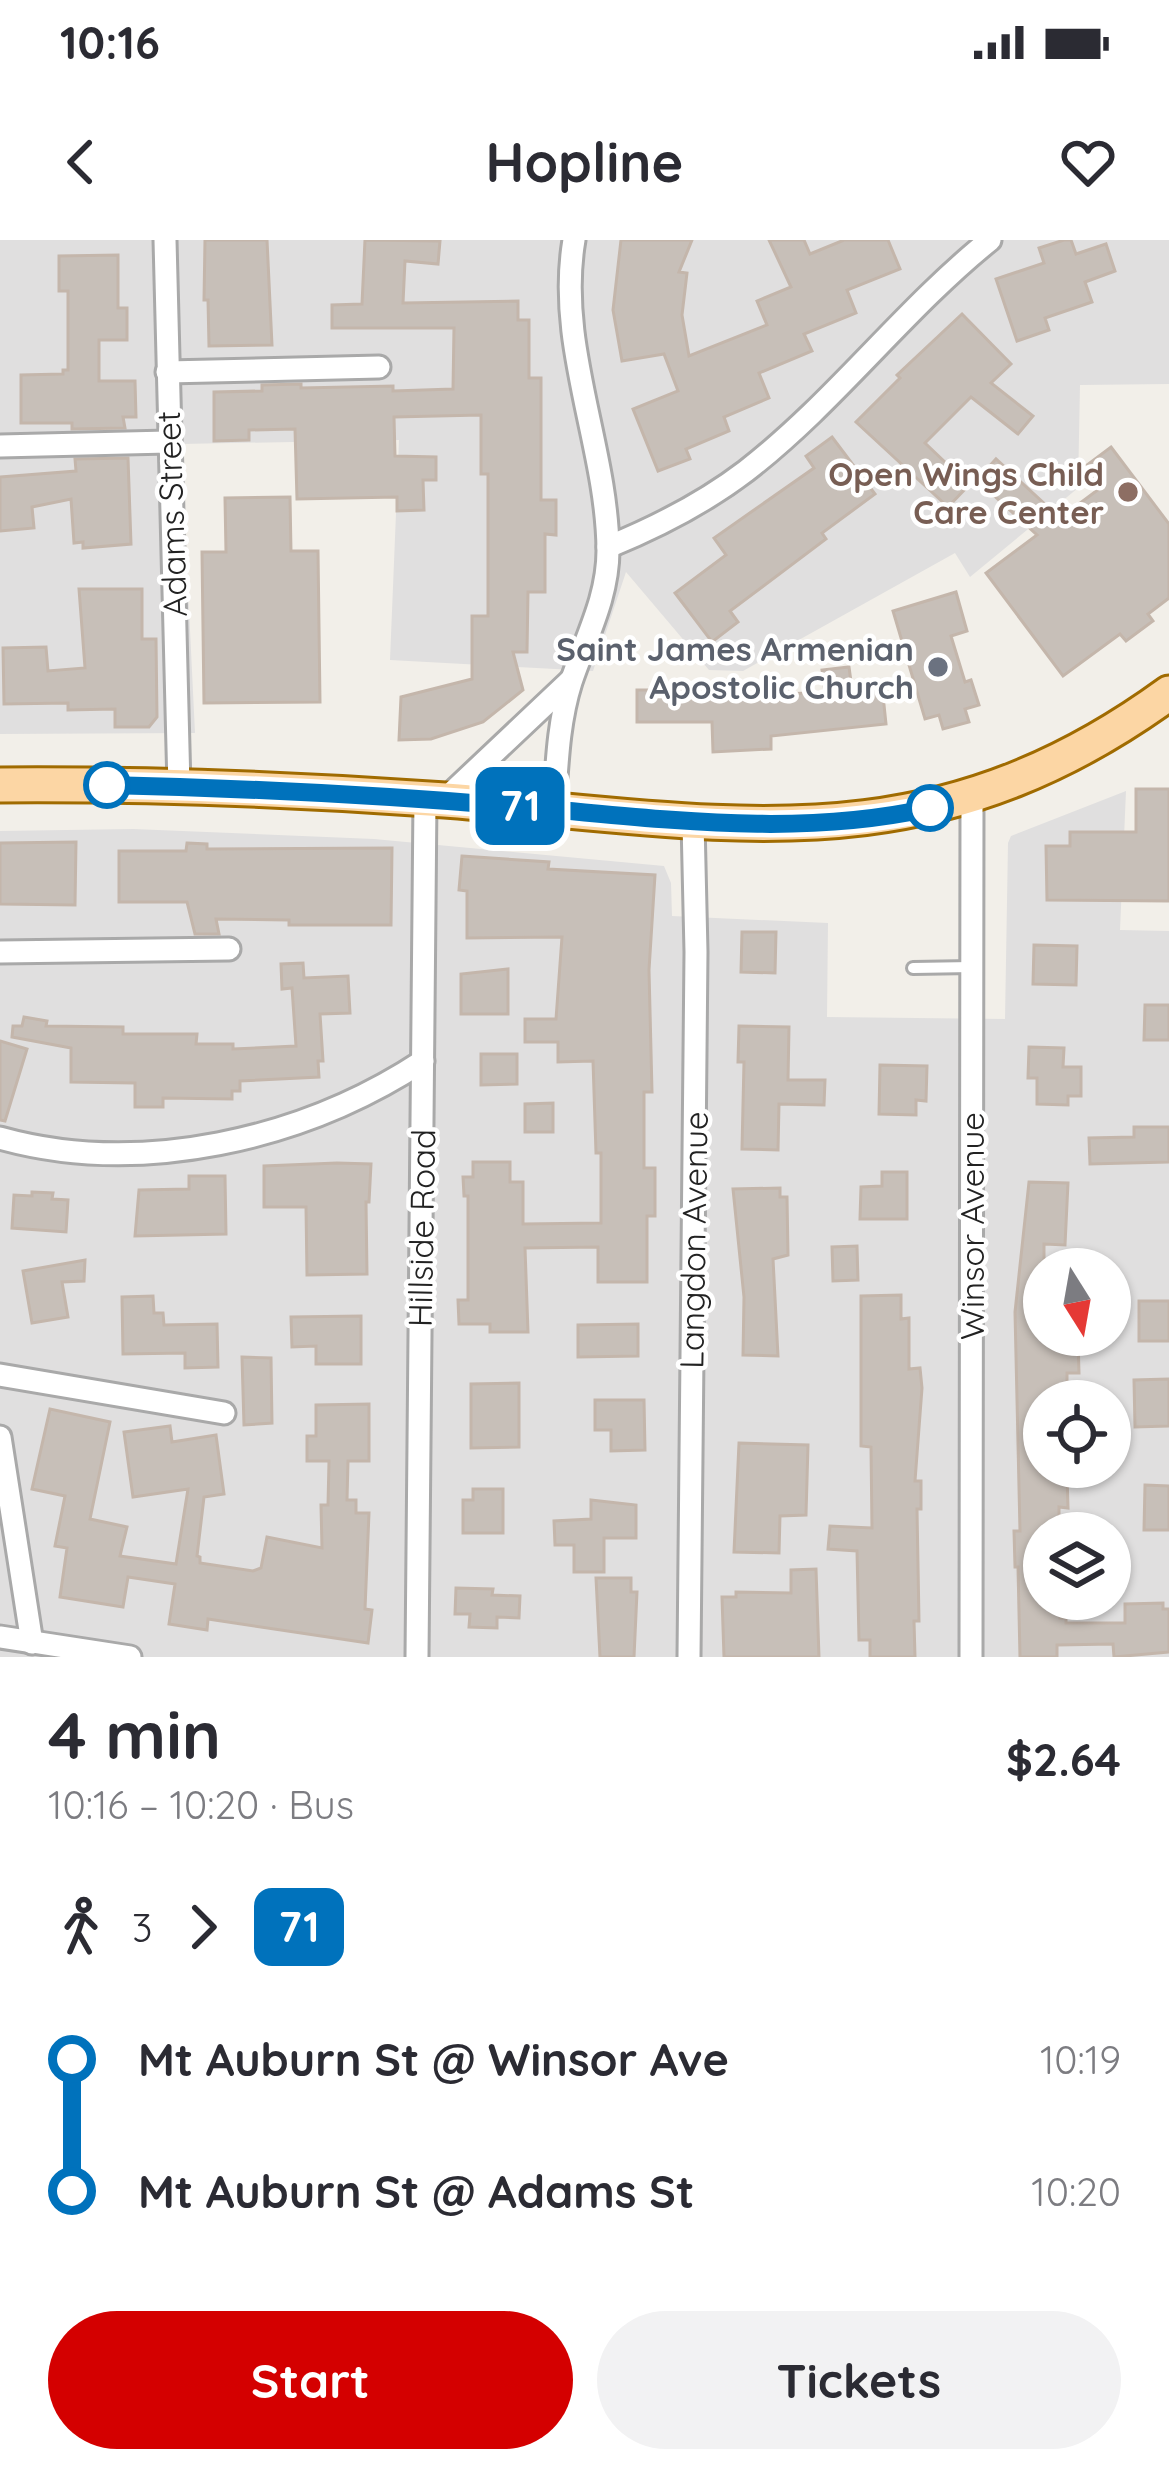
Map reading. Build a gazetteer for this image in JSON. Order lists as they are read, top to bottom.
{
  "streets": {
    "street": [
      "Adams Street",
      "Winsor Avenue",
      "Hillside Road",
      "Langdon Avenue"
    ]
  },
  "places": ["Open Wings Child Care Center", "Saint James Armenian Apostolic Church"],
  "lines": ["bus line 71"],
  "north": "bottom",
  "page": {
    "status": "10:16",
    "header": "Hopline",
    "on_map": "71",
    "heading": ["4 min", "10:16 – 10:20 · Bus", "$2.64"],
    "legs": ["3", "71"],
    "list": [
      {
        "name": "Mt Auburn St @ Winsor Ave",
        "value": "10:19"
      },
      {
        "name": "Mt Auburn St @ Adams St",
        "value": "10:20"
      }
    ],
    "buttons": ["Start", "Tickets"]
  }
}
